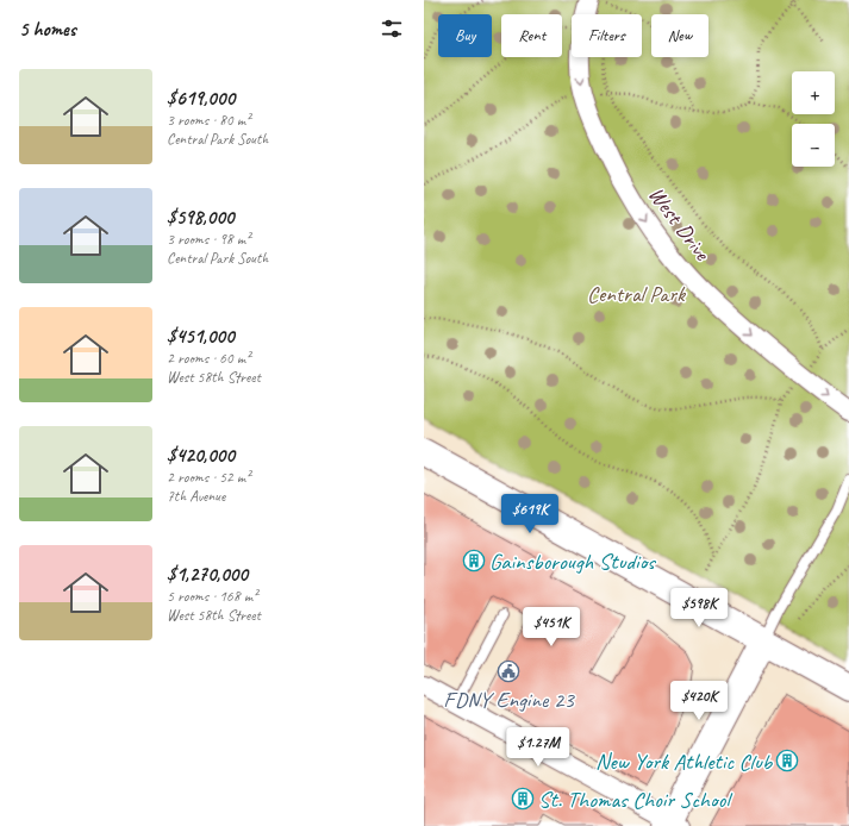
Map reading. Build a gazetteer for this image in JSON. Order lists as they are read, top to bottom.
{
  "streets": {
    "street": ["West Drive"]
  },
  "one_way": ["West Drive"],
  "parks": ["Central Park"],
  "places": {
    "building": ["Gainsborough Studios", "New York Athletic Club", "St. Thomas Choir School"],
    "public building": ["FDNY Engine 23"]
  },
  "page": {
    "heading": "5 homes",
    "chip": [
      "Buy",
      "Rent",
      "Filters",
      "New"
    ],
    "list": [
      {
        "name": "$619,000",
        "note": "3 rooms · 80 m² · Central Park South"
      },
      {
        "name": "$598,000",
        "note": "3 rooms · 98 m² · Central Park South"
      },
      {
        "name": "$451,000",
        "note": "2 rooms · 60 m² · West 58th Street"
      },
      {
        "name": "$420,000",
        "note": "2 rooms · 52 m² · 7th Avenue"
      },
      {
        "name": "$1,270,000",
        "note": "5 rooms · 168 m² · West 58th Street"
      }
    ],
    "map_buttons": ["+", "−"],
    "price": [
      "$619K",
      "$598K",
      "$451K",
      "$420K",
      "$1.27M"
    ]
  }
}
